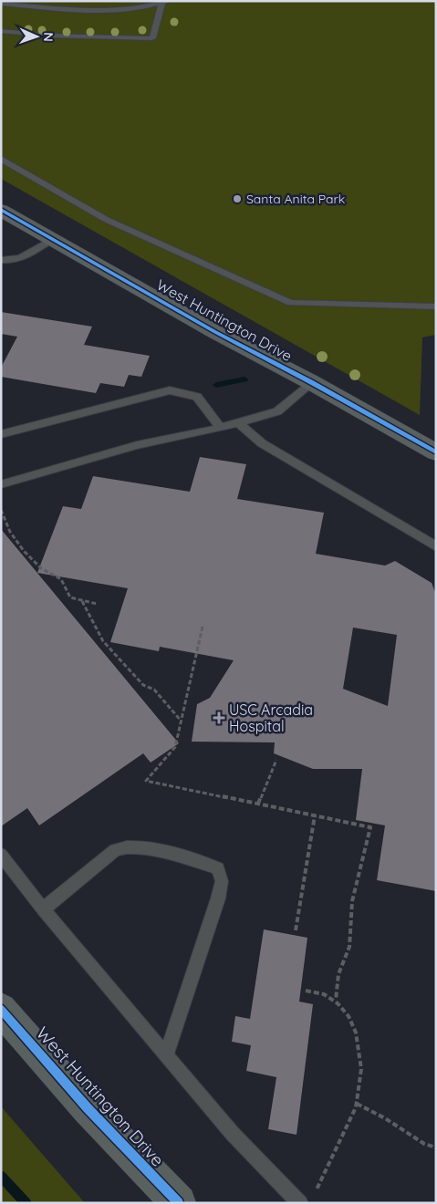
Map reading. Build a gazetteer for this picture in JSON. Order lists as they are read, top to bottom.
{
  "streets": {
    "main road": ["West Huntington Drive"]
  },
  "places": {
    "other": ["Santa Anita Park"],
    "health": ["USC Arcadia Hospital"]
  },
  "north": "right"
}
